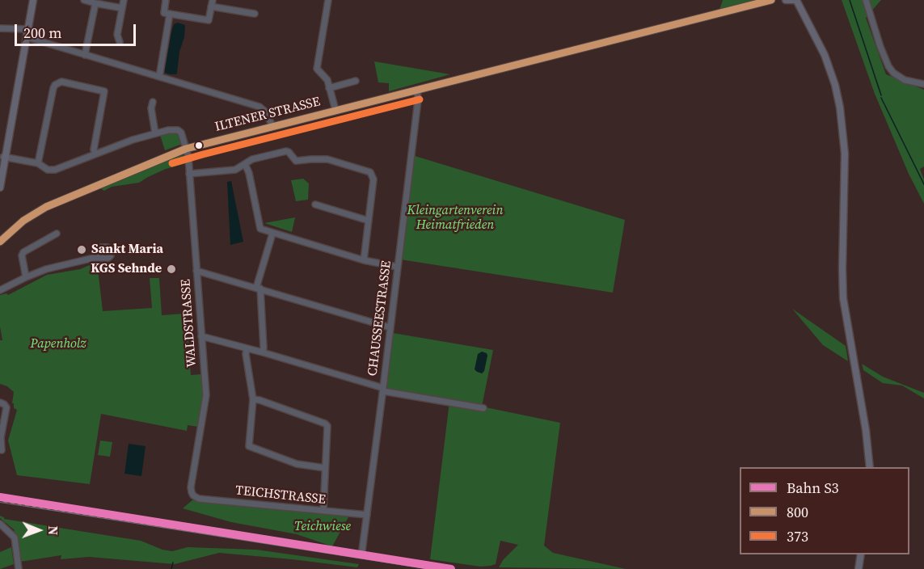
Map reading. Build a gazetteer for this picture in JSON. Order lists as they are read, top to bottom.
{
  "streets": {
    "main road": ["ILTENER STRASSE"],
    "street": ["CHAUSSEESTRASSE", "WALDSTRASSE", "TEICHSTRASSE"]
  },
  "crossings": [
    ["ILTENER STRASSE", "CHAUSSEESTRASSE"],
    ["ILTENER STRASSE", "WALDSTRASSE"],
    ["CHAUSSEESTRASSE", "TEICHSTRASSE"],
    ["WALDSTRASSE", "TEICHSTRASSE"]
  ],
  "parks": ["Kleingartenverein Heimatfrieden", "Papenholz", "Teichwiese"],
  "places": ["Sankt Maria", "KGS Sehnde"],
  "lines": ["transit line 800", "transit line 373", "rail line S3"],
  "legend": ["Bahn S3", "800", "373"],
  "scale_bar": "200 m",
  "north": "right"
}
